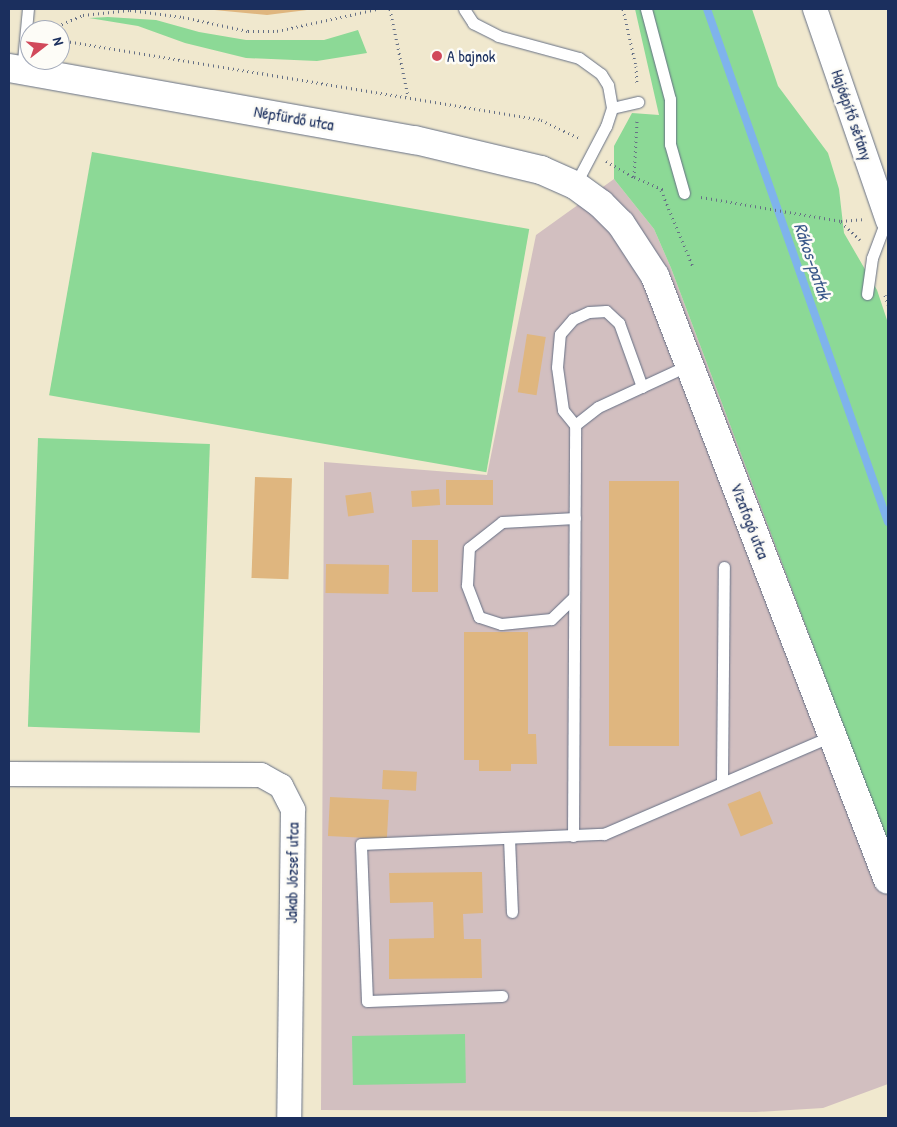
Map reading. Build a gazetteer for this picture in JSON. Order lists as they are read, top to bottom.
{
  "streets": {
    "street": [
      "Hajóépítő sétány",
      "Népfürdő utca",
      "Vizafogó utca",
      "Jakab József utca"
    ]
  },
  "crossings": [
    ["Népfürdő utca", "Vizafogó utca"]
  ],
  "water": ["Rákos-patak"],
  "places": ["A bajnok"],
  "north": "right"
}
